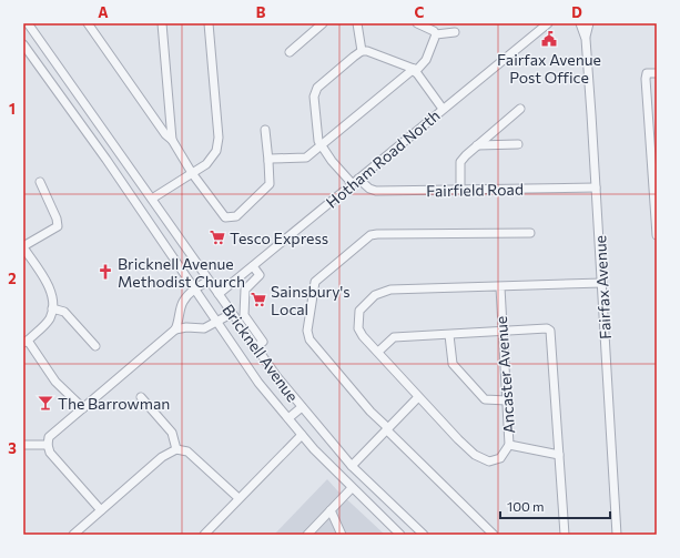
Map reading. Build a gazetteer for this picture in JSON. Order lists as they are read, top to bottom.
{
  "streets": {
    "street": [
      "Hotham Road North",
      "Fairfield Road",
      "Fairfax Avenue",
      "Bricknell Avenue",
      "Ancaster Avenue"
    ]
  },
  "crossings": [
    ["Hotham Road North", "Fairfield Road"],
    ["Hotham Road North", "Bricknell Avenue"],
    ["Fairfield Road", "Fairfax Avenue"],
    ["Fairfax Avenue", "Ancaster Avenue"]
  ],
  "places": {
    "public building": ["Fairfax Avenue Post Office"],
    "supermarket": ["Tesco Express", "Sainsbury's Local"],
    "church": ["Bricknell Avenue Methodist Church"],
    "bar": ["The Barrowman"]
  },
  "scale_bar": "100 m",
  "grid": {
    "columns": [
      "A",
      "B",
      "C",
      "D"
    ],
    "rows": ["1", "2", "3"]
  }
}
